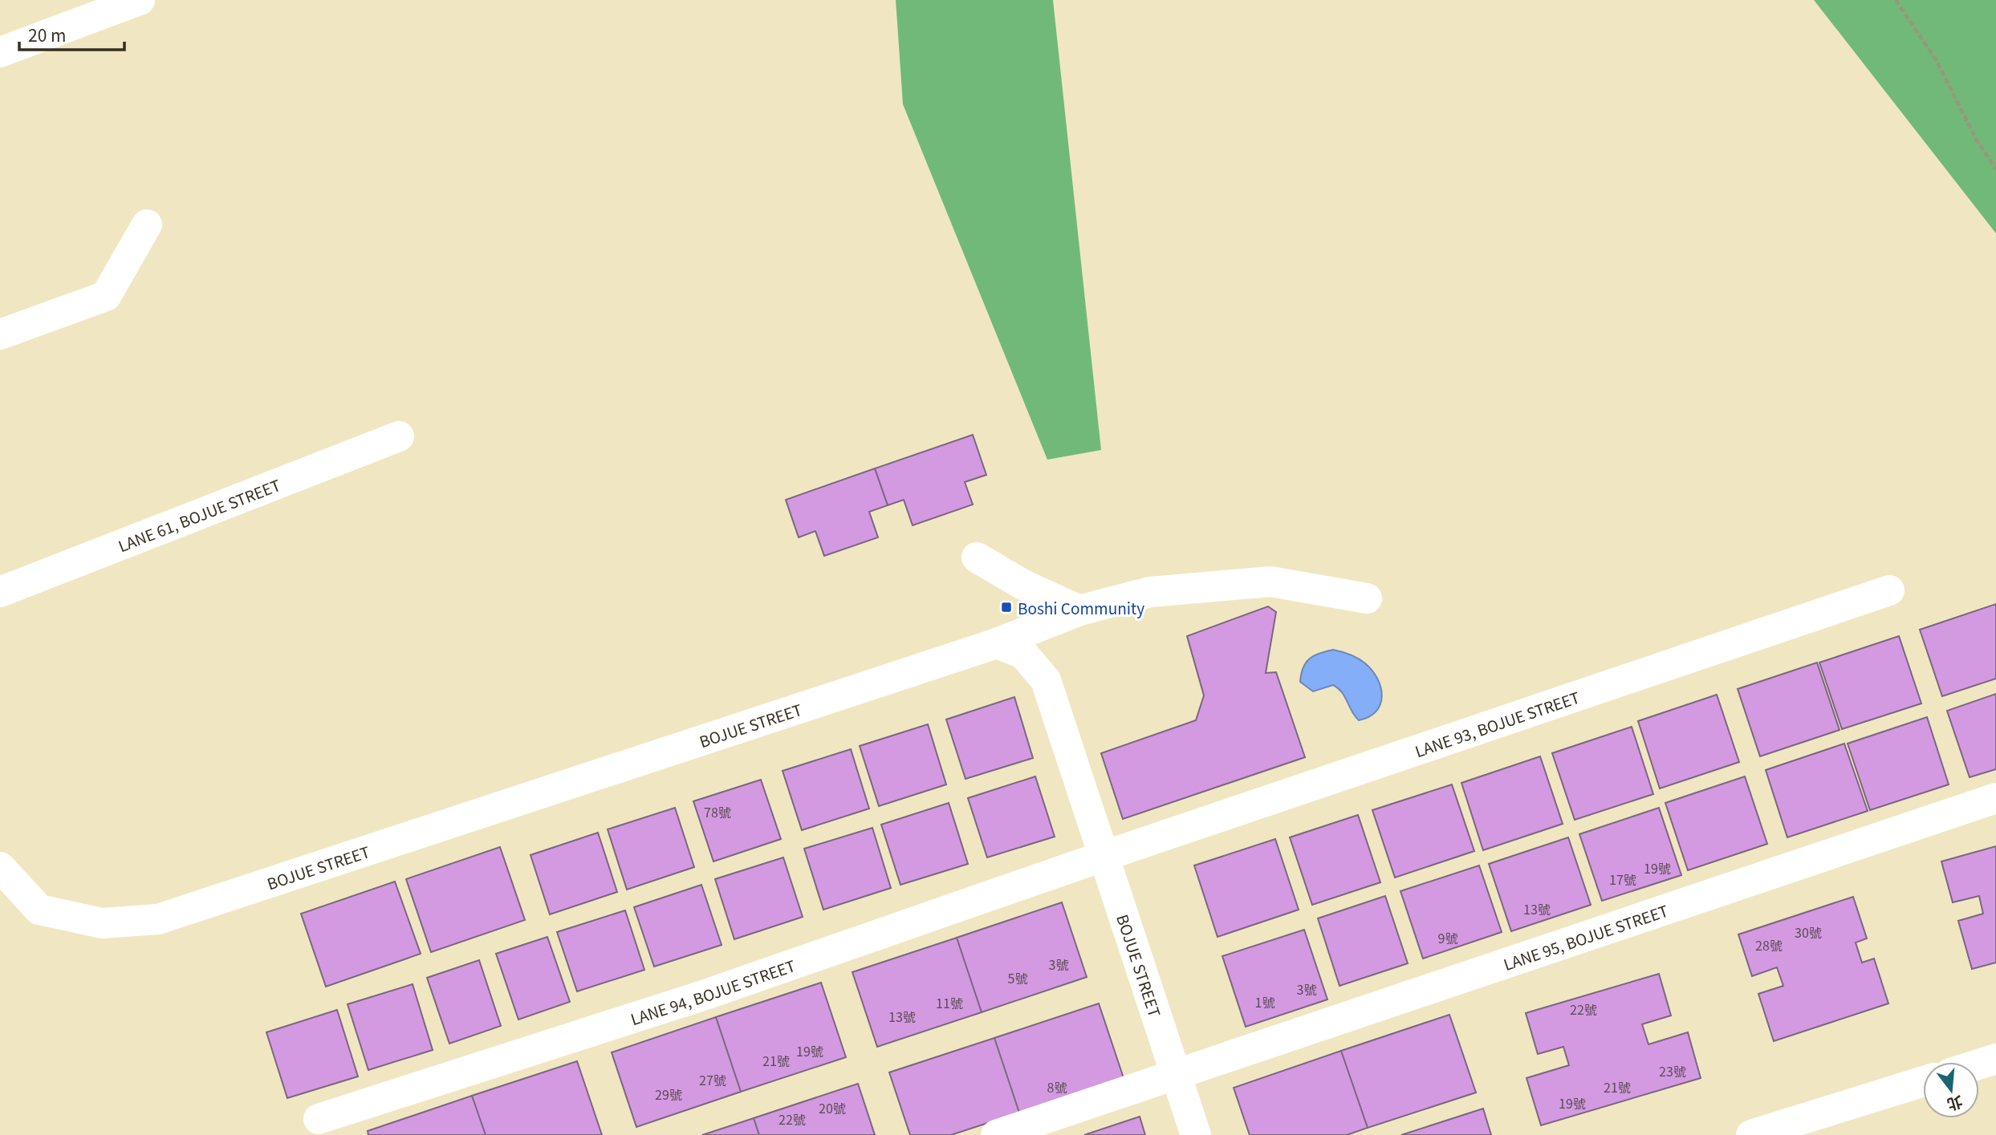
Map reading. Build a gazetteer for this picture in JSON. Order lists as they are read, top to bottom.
{
  "streets": {
    "street": [
      "LANE 61, BOJUE STREET",
      "LANE 93, BOJUE STREET",
      "BOJUE STREET",
      "LANE 95, BOJUE STREET",
      "LANE 94, BOJUE STREET"
    ]
  },
  "crossings": [
    ["LANE 93, BOJUE STREET", "BOJUE STREET"],
    ["LANE 93, BOJUE STREET", "LANE 94, BOJUE STREET"],
    ["BOJUE STREET", "LANE 95, BOJUE STREET"],
    ["BOJUE STREET", "LANE 94, BOJUE STREET"]
  ],
  "places": {
    "transit": ["Boshi Community"]
  },
  "house_numbers": [
    "78號",
    "19號",
    "17號",
    "13號",
    "30號",
    "9號",
    "28號",
    "3號",
    "5號",
    "3號",
    "1號",
    "11號",
    "22號",
    "13號",
    "19號",
    "21號",
    "23號",
    "27號",
    "8號",
    "21號",
    "29號",
    "19號",
    "20號",
    "22號"
  ],
  "scale_bar": "20 m",
  "north": "bottom"
}
